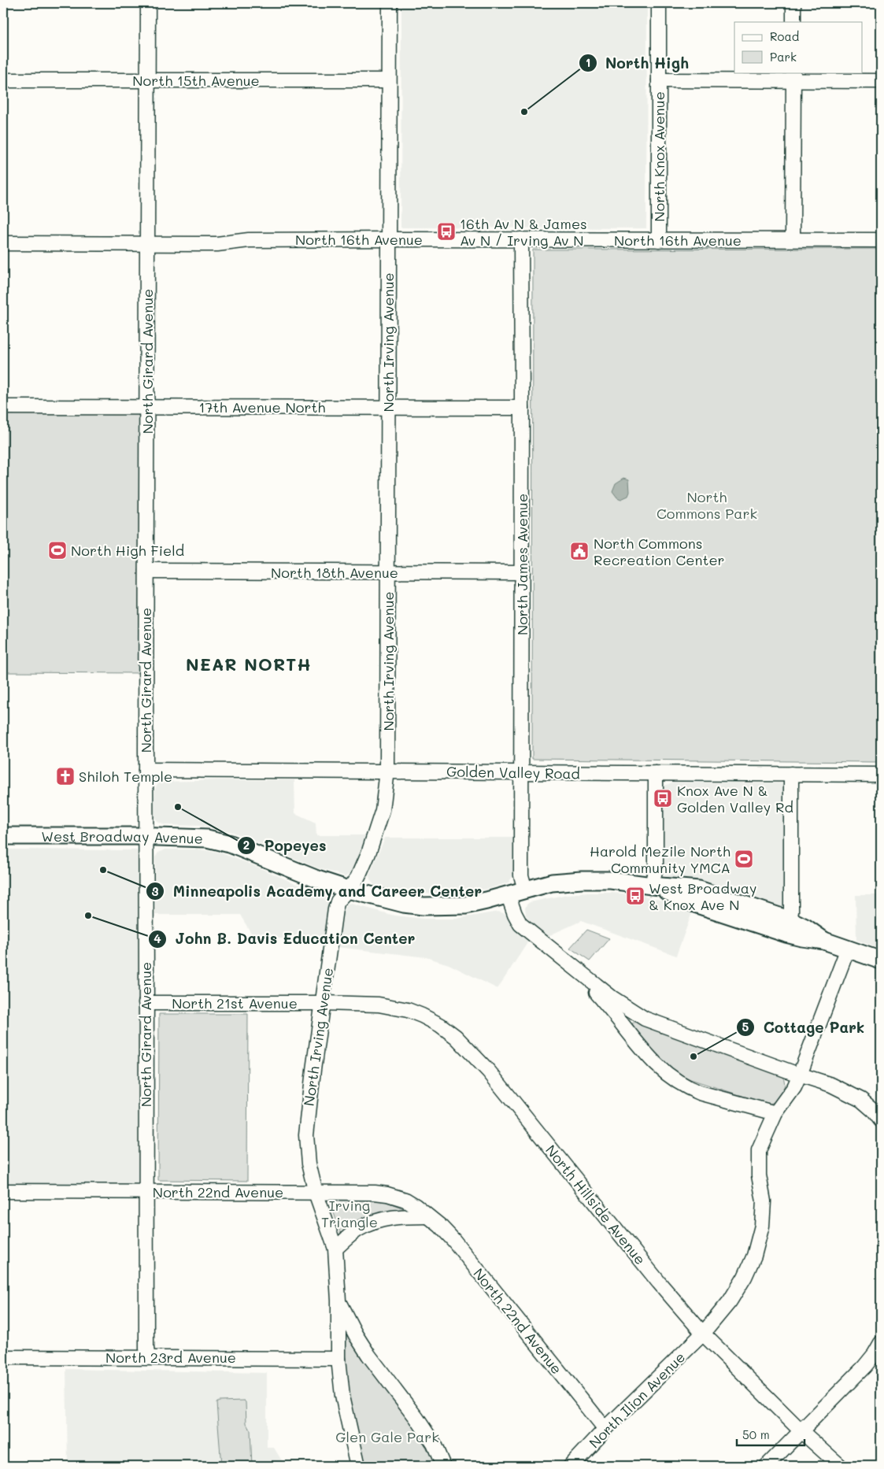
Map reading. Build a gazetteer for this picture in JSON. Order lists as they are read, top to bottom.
{
  "streets": {
    "main road": ["West Broadway Avenue"],
    "street": [
      "North 15th Avenue",
      "North Knox Avenue",
      "North 16th Avenue",
      "North Irving Avenue",
      "North Girard Avenue",
      "17th Avenue North",
      "North James Avenue",
      "North 18th Avenue",
      "Golden Valley Road",
      "North 21st Avenue",
      "North 22nd Avenue",
      "North Hillside Avenue",
      "North 23rd Avenue",
      "North Ilion Avenue"
    ]
  },
  "crossings": [
    ["North 15th Avenue", "North Irving Avenue"],
    ["North 15th Avenue", "North Girard Avenue"],
    ["North Knox Avenue", "North 16th Avenue"],
    ["North 16th Avenue", "North Irving Avenue"],
    ["North 16th Avenue", "North Girard Avenue"],
    ["North 16th Avenue", "North James Avenue"],
    ["North Irving Avenue", "17th Avenue North"],
    ["North Irving Avenue", "North 18th Avenue"],
    ["North Irving Avenue", "Golden Valley Road"],
    ["North Irving Avenue", "West Broadway Avenue"],
    ["North Irving Avenue", "North 21st Avenue"],
    ["North Irving Avenue", "North 22nd Avenue"],
    ["North Irving Avenue", "North Hillside Avenue"],
    ["North Irving Avenue", "North 23rd Avenue"],
    ["North Girard Avenue", "17th Avenue North"],
    ["North Girard Avenue", "North 18th Avenue"],
    ["North Girard Avenue", "Golden Valley Road"],
    ["North Girard Avenue", "West Broadway Avenue"],
    ["North Girard Avenue", "North 21st Avenue"],
    ["North Girard Avenue", "North 22nd Avenue"],
    ["North Girard Avenue", "North 23rd Avenue"],
    ["17th Avenue North", "North James Avenue"],
    ["North James Avenue", "North 18th Avenue"],
    ["North James Avenue", "Golden Valley Road"],
    ["North James Avenue", "West Broadway Avenue"],
    ["West Broadway Avenue", "North Ilion Avenue"],
    ["North 21st Avenue", "North Hillside Avenue"],
    ["North 22nd Avenue", "North Ilion Avenue"],
    ["North Hillside Avenue", "North Ilion Avenue"]
  ],
  "districts": ["NEAR NORTH"],
  "parks": ["North Commons Park", "Irving Triangle", "Glen Gale Park"],
  "places": {
    "other": [
      "North High",
      "Popeyes",
      "Minneapolis Academy and Career Center",
      "John B. Davis Education Center",
      "Cottage Park"
    ],
    "bus stop": ["16th Av N & James Av N / Irving Av N", "Knox Ave N & Golden Valley Rd", "West Broadway & Knox Ave N"],
    "sports": ["North High Field", "Harold Mezile North Community YMCA"],
    "public building": ["North Commons Recreation Center"],
    "church": ["Shiloh Temple"]
  },
  "legend": ["Road", "Park"],
  "scale_bar": "50 m"
}
